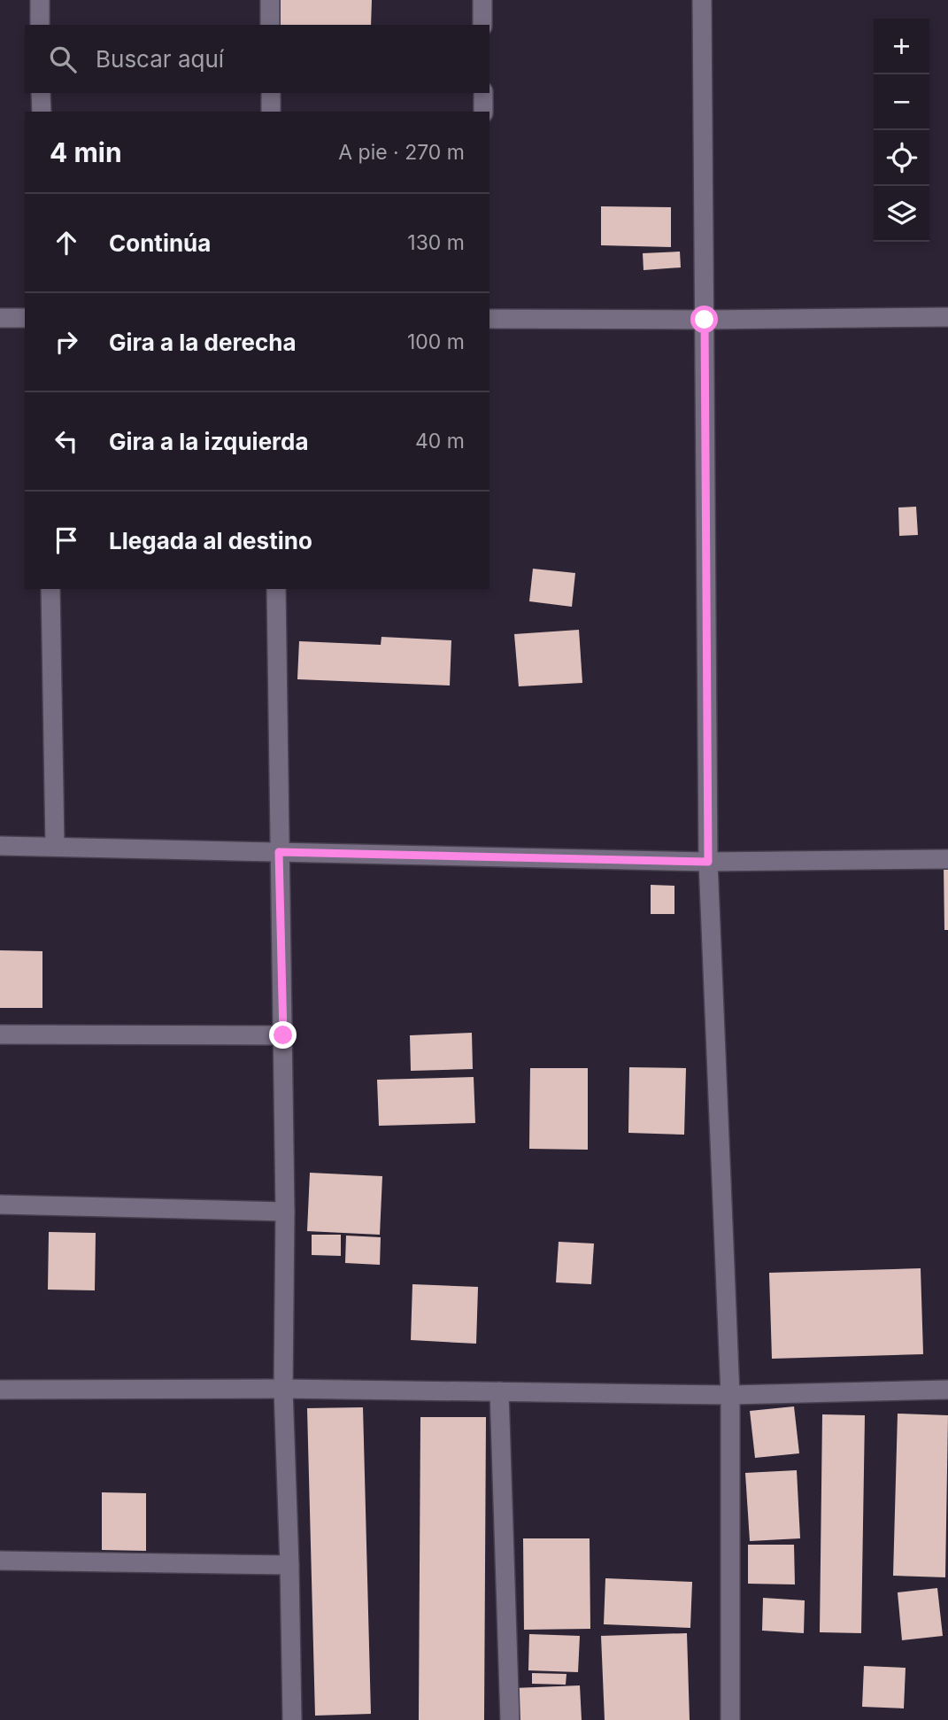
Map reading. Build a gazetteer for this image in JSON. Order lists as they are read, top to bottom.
{
  "page": {
    "map_buttons": ["+", "−"],
    "search": "Buscar aquí",
    "heading": ["4 min", "A pie · 270 m"],
    "list": [
      ["Continúa", "130 m"],
      ["Gira a la derecha", "100 m"],
      ["Gira a la izquierda", "40 m"],
      "Llegada al destino"
    ]
  }
}
